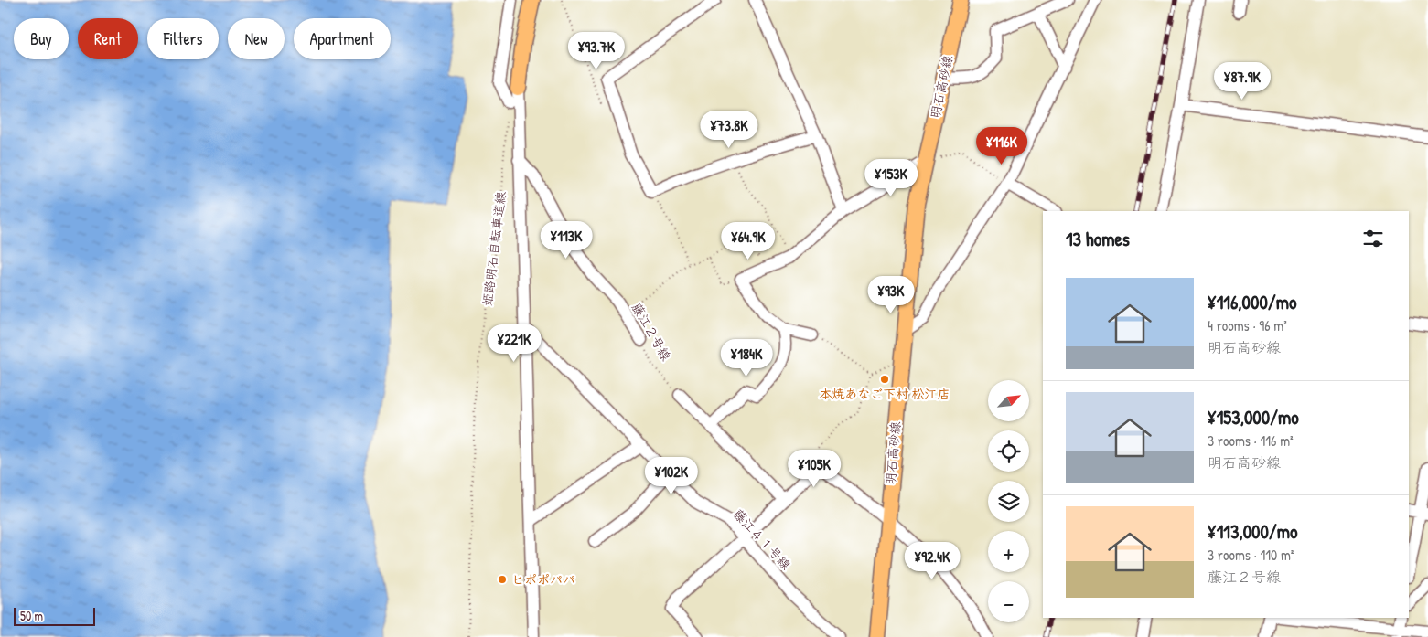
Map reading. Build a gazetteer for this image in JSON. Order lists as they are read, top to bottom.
{
  "streets": {
    "main road": ["明石高砂線"],
    "street": ["藤江２号線", "藤江４１号線"],
    "path": ["姫路明石自転車道線"]
  },
  "places": ["本焼あなご下村 松江店", "ヒポポパパ"],
  "scale_bar": "50 m",
  "north": "top right",
  "page": {
    "chip": [
      "Buy",
      "Rent",
      "Filters",
      "New",
      "Apartment"
    ],
    "price": [
      "¥93.7K",
      "¥87.9K",
      "¥73.8K",
      "¥116K",
      "¥153K",
      "¥113K",
      "¥64.9K",
      "¥93K",
      "¥221K",
      "¥184K",
      "¥105K",
      "¥102K",
      "¥92.4K"
    ],
    "heading": "13 homes",
    "list": [
      {
        "name": "¥116,000/mo",
        "note": "4 rooms · 96 m² · 明石高砂線"
      },
      {
        "name": "¥153,000/mo",
        "note": "3 rooms · 116 m² · 明石高砂線"
      },
      {
        "name": "¥113,000/mo",
        "note": "3 rooms · 110 m² · 藤江２号線"
      }
    ],
    "map_buttons": ["+", "−"],
    "scale": "50 m"
  }
}
